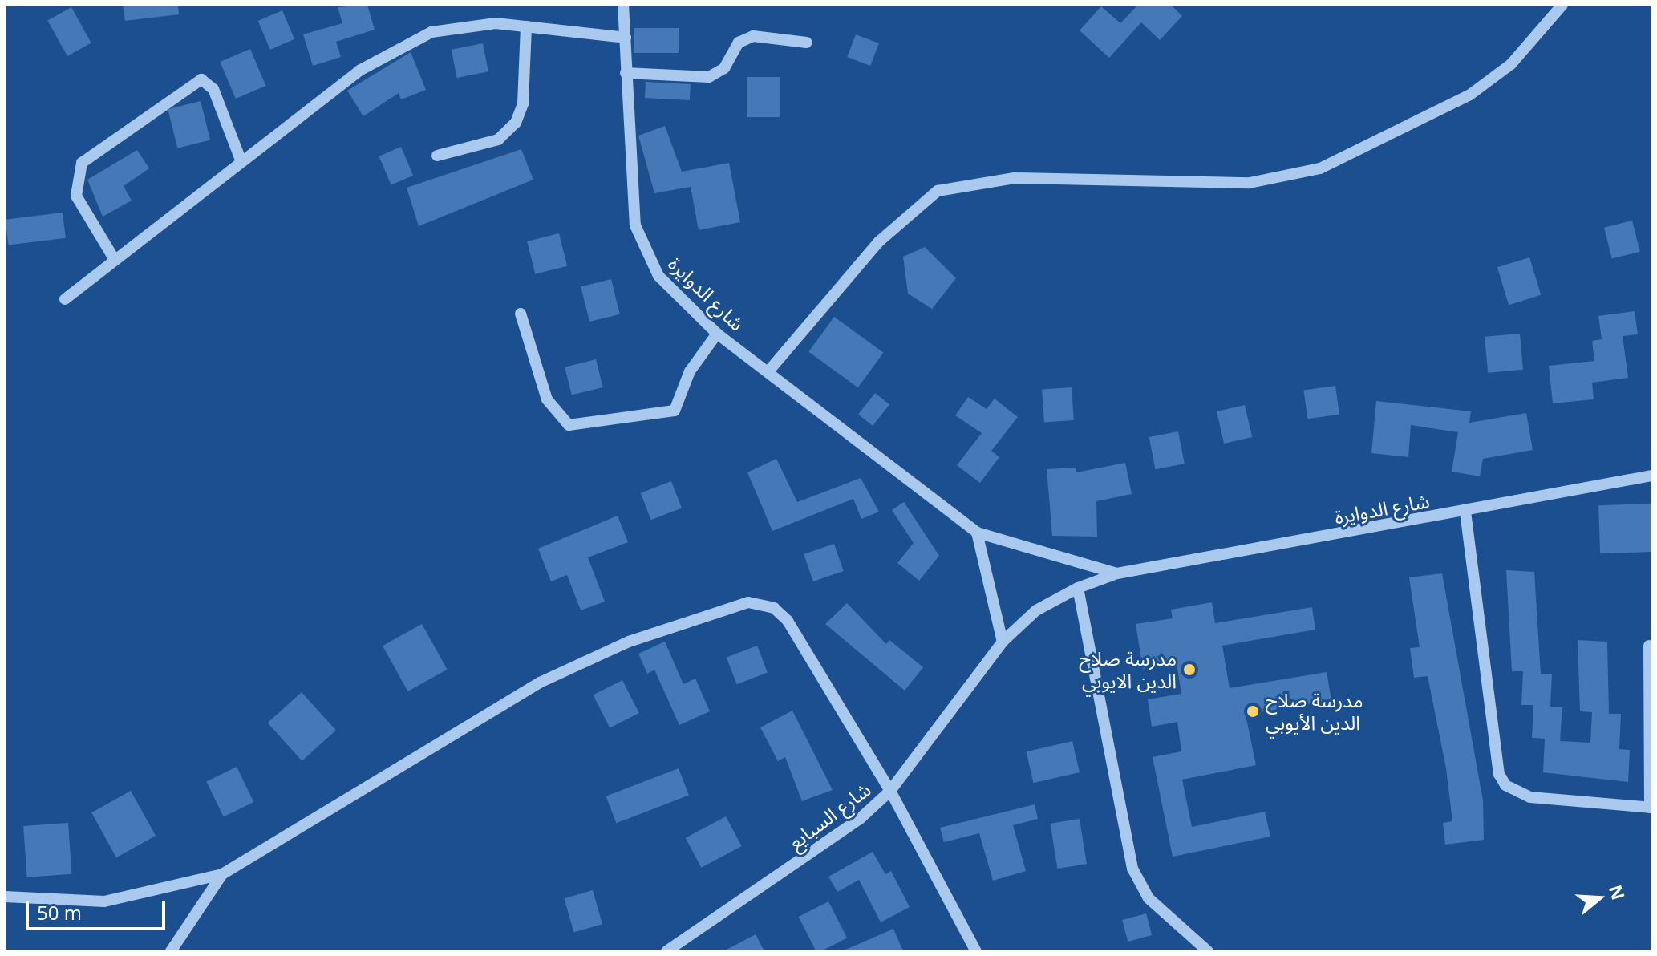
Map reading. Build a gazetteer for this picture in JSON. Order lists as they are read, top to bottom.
{
  "streets": {
    "street": ["شارع الدوايرة", "شارع السبايع"]
  },
  "crossings": [
    ["شارع الدوايرة", "شارع السبايع"]
  ],
  "places": ["مدرسة صلاح الدين الايوبي", "مدرسة صلاح الدين الأيوبي"],
  "scale_bar": "50 m",
  "north": "right"
}
